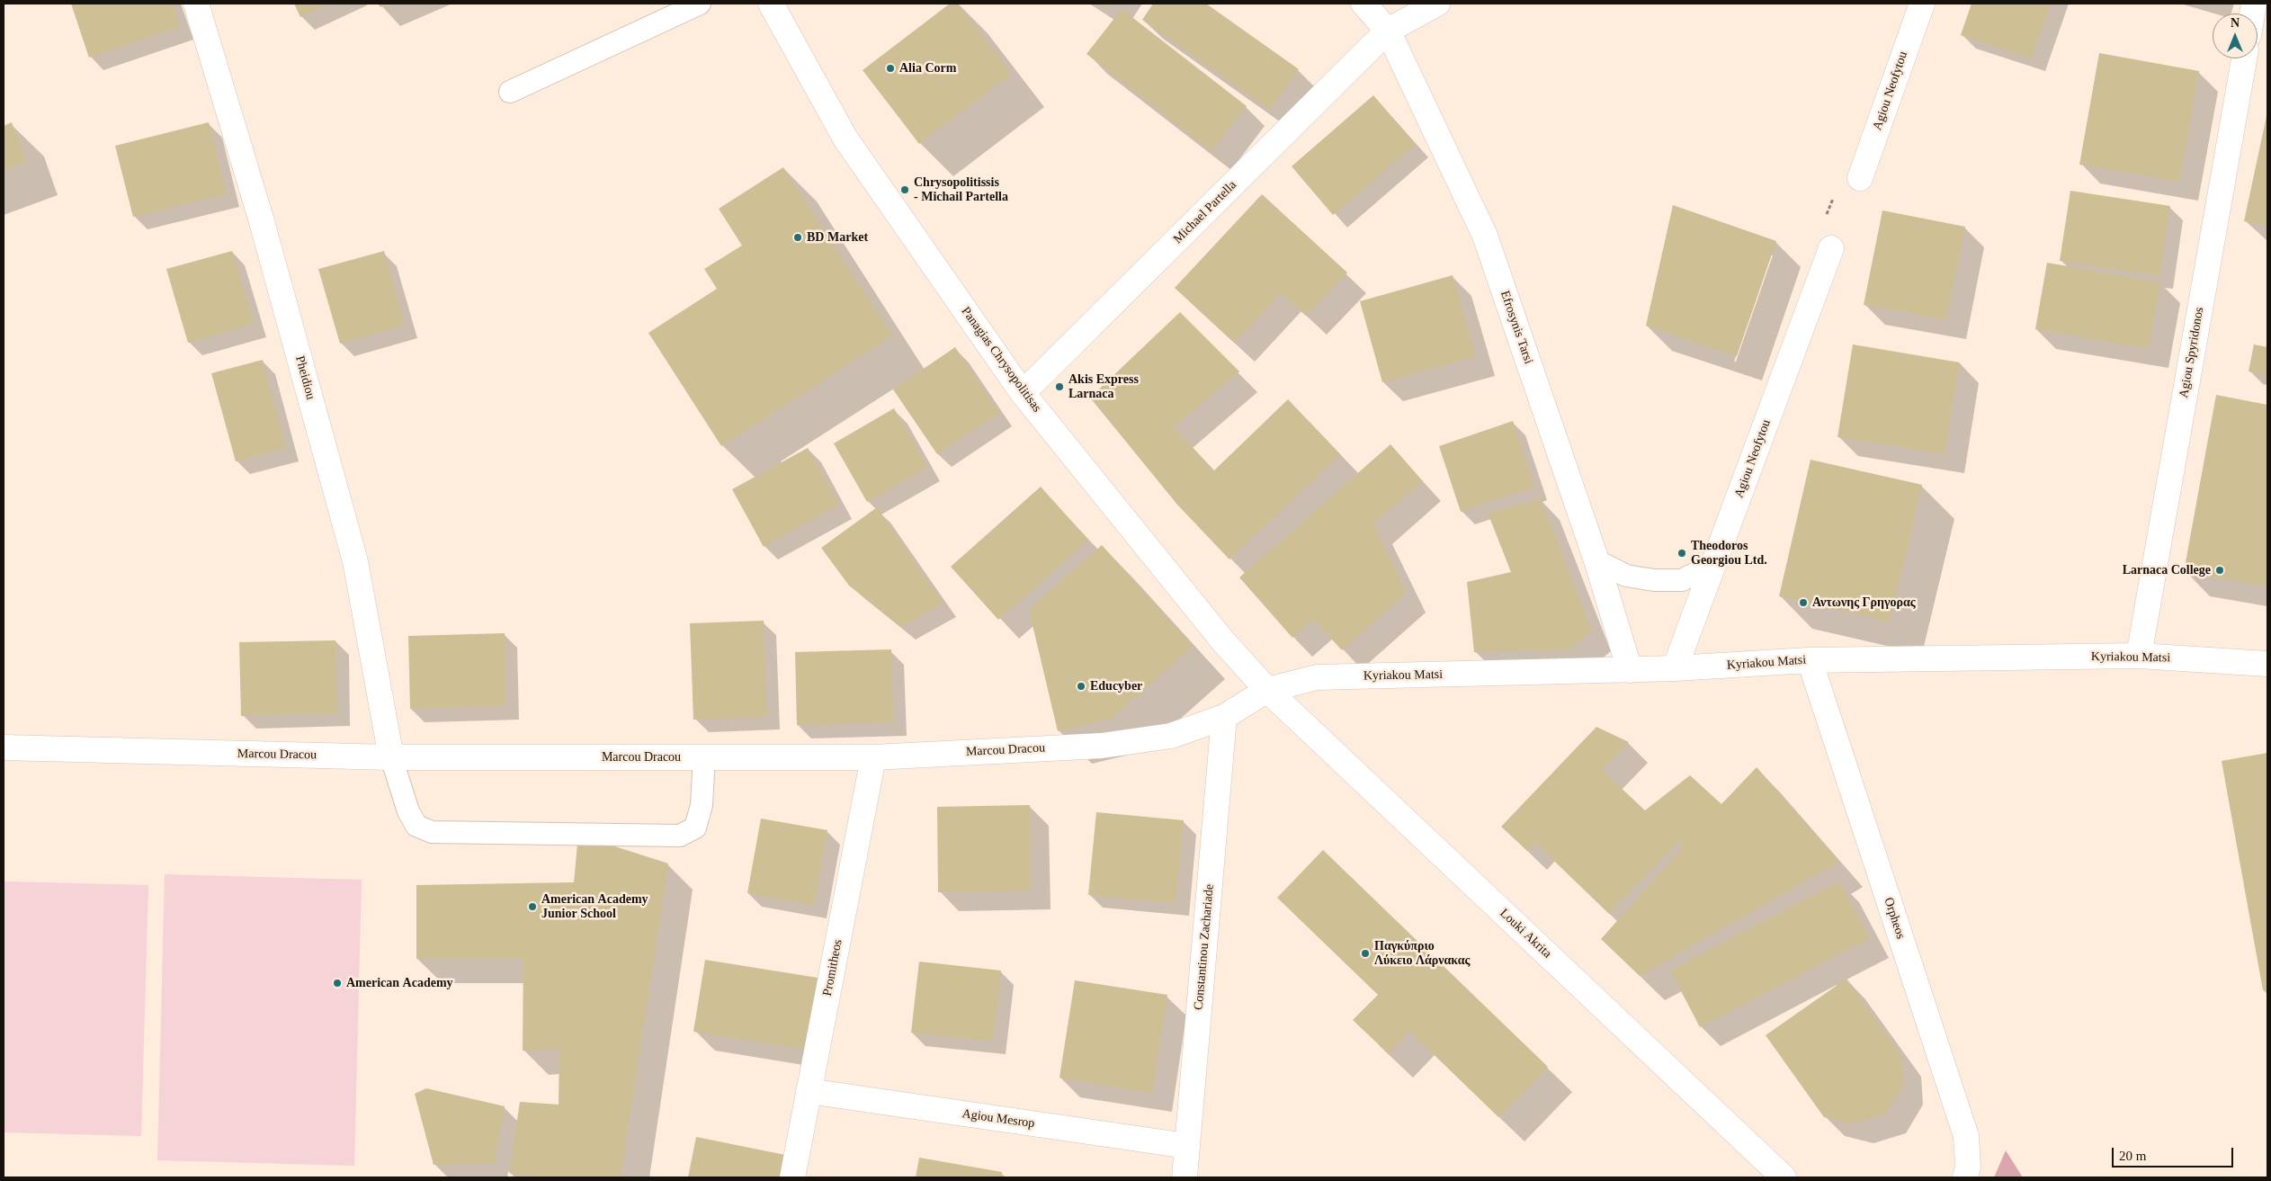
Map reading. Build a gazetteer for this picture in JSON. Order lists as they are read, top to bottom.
{
  "streets": {
    "street": [
      "Agiou Neofytou",
      "Michael Partella",
      "Efrosynis Tarsi",
      "Agiou Spyridonos",
      "Panagias Chrysopolitisas",
      "Pheidiou",
      "Kyriakou Matsi",
      "Marcou Dracou",
      "Orpheos",
      "Louki Akrita",
      "Constantinou Zachariade",
      "Promitheos",
      "Agiou Mesrop"
    ]
  },
  "crossings": [
    ["Agiou Neofytou", "Kyriakou Matsi"],
    ["Michael Partella", "Efrosynis Tarsi"],
    ["Michael Partella", "Panagias Chrysopolitisas"],
    ["Efrosynis Tarsi", "Kyriakou Matsi"],
    ["Agiou Spyridonos", "Kyriakou Matsi"],
    ["Panagias Chrysopolitisas", "Kyriakou Matsi"],
    ["Panagias Chrysopolitisas", "Marcou Dracou"],
    ["Panagias Chrysopolitisas", "Louki Akrita"],
    ["Pheidiou", "Marcou Dracou"],
    ["Kyriakou Matsi", "Marcou Dracou"],
    ["Kyriakou Matsi", "Orpheos"],
    ["Kyriakou Matsi", "Louki Akrita"],
    ["Marcou Dracou", "Louki Akrita"],
    ["Marcou Dracou", "Constantinou Zachariade"],
    ["Marcou Dracou", "Promitheos"],
    ["Constantinou Zachariade", "Agiou Mesrop"],
    ["Promitheos", "Agiou Mesrop"]
  ],
  "places": [
    "Alia Corm",
    "Chrysopolitissis - Michail Partella",
    "BD Market",
    "Akis Express Larnaca",
    "Theodoros Georgiou Ltd.",
    "Larnaca College",
    "Αντωνης Γρηγορας",
    "Educyber",
    "American Academy Junior School",
    "Παγκύπριο Λύκειο Λάρνακας",
    "American Academy"
  ],
  "scale_bar": "20 m",
  "north": "top"
}
